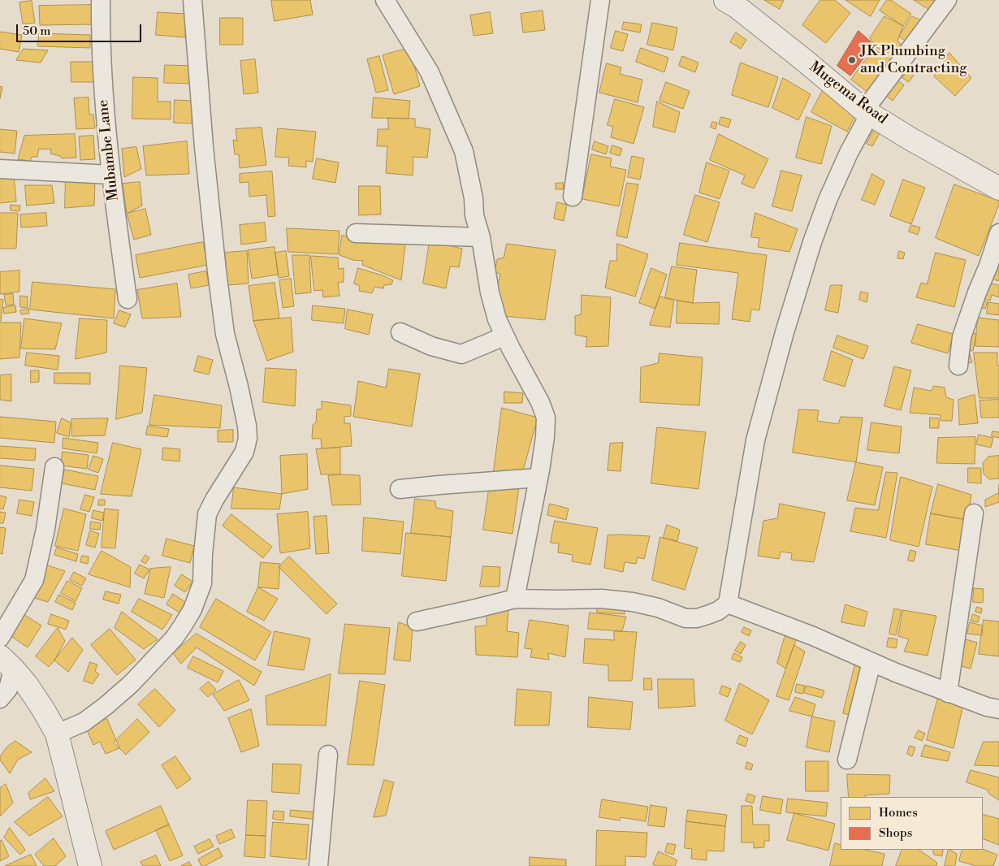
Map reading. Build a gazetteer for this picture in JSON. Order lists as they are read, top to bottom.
{
  "streets": {
    "street": ["Mugema Road", "Mubambe Lane"]
  },
  "places": ["JK Plumbing and Contracting"],
  "legend": ["Homes", "Shops"],
  "scale_bar": "50 m"
}
